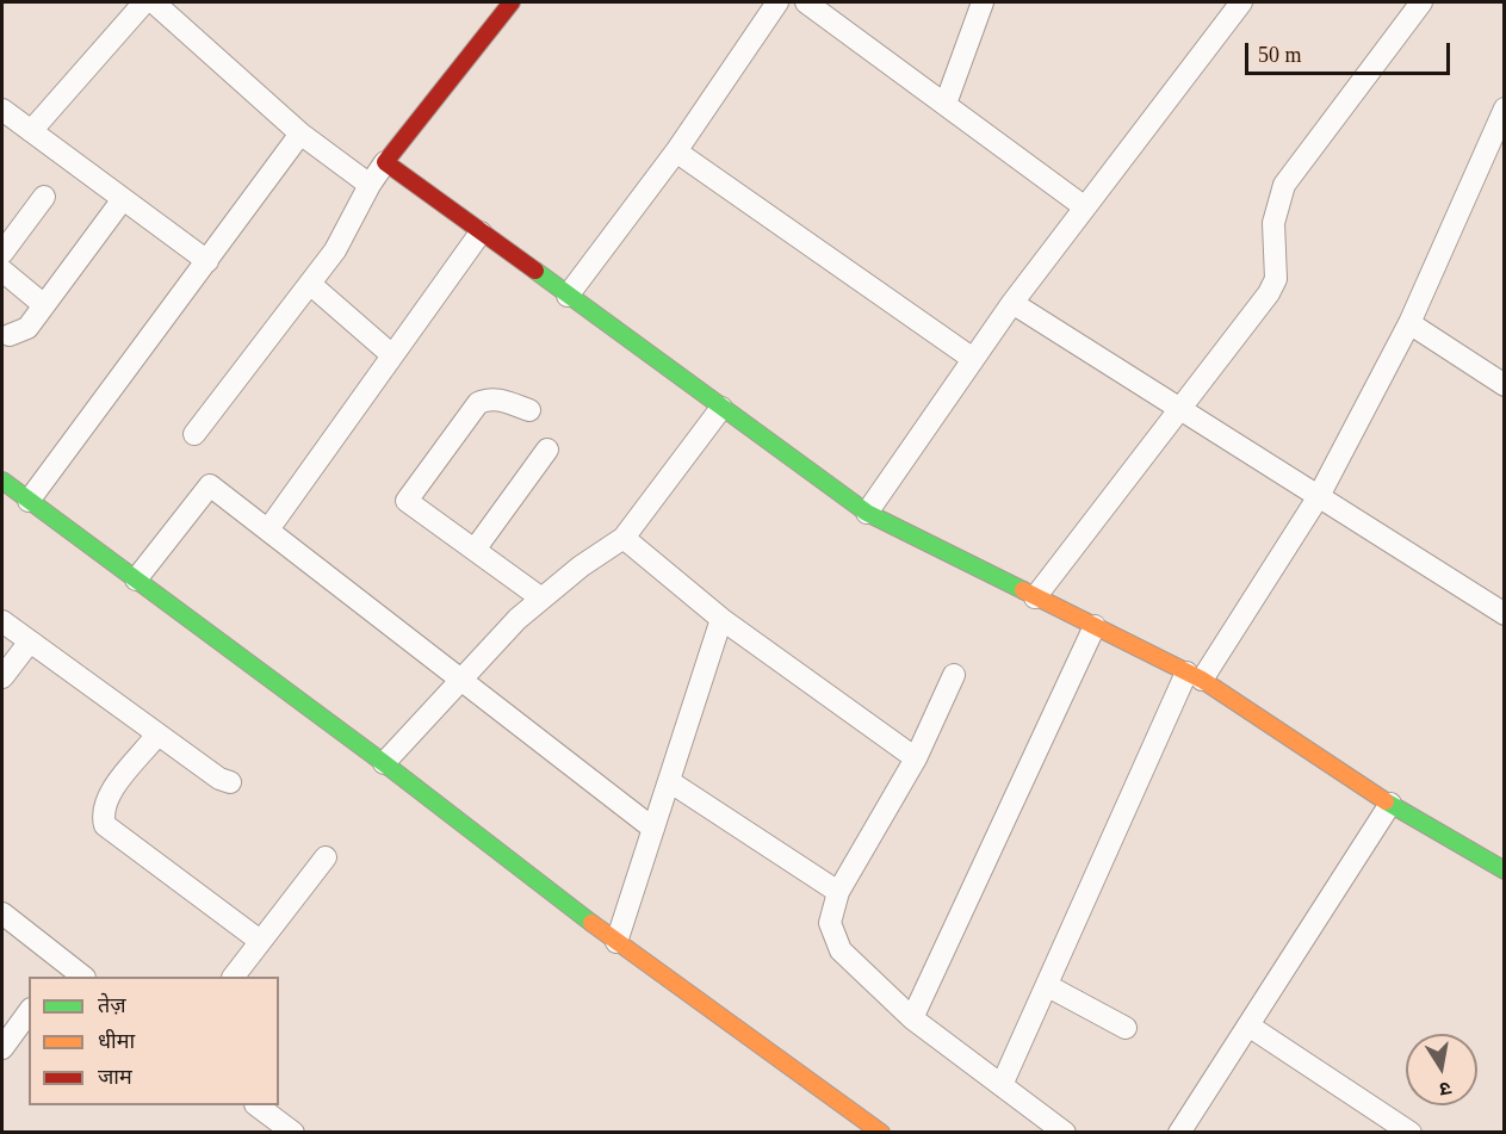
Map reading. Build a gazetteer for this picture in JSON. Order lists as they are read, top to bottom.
{
  "legend": ["तेज़", "धीमा", "जाम"],
  "scale_bar": "50 m",
  "north": "bottom"
}
